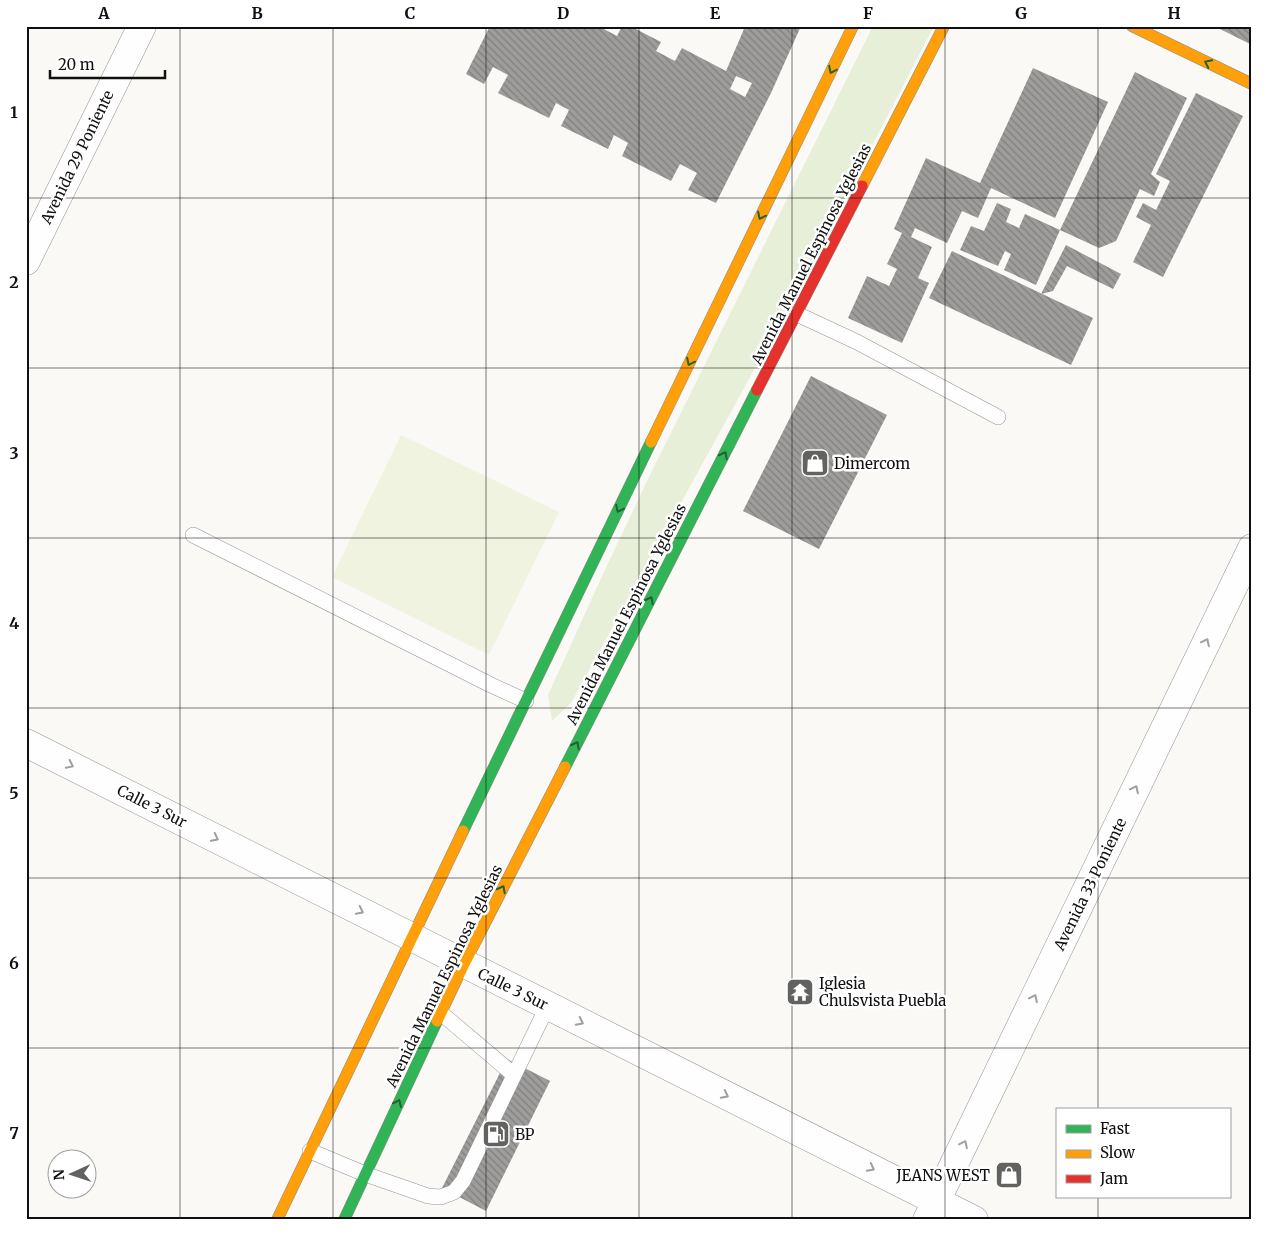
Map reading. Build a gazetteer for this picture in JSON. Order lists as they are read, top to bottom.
{
  "streets": {
    "main road": ["Avenida Manuel Espinosa Yglesias"],
    "street": ["Avenida 29 Poniente", "Calle 3 Sur", "Avenida 33 Poniente"]
  },
  "crossings": [
    ["Avenida Manuel Espinosa Yglesias", "Calle 3 Sur"],
    ["Calle 3 Sur", "Avenida 33 Poniente"]
  ],
  "one_way": ["Calle 3 Sur", "Avenida 33 Poniente"],
  "places": {
    "shop": ["Dimercom", "JEANS WEST"],
    "temple": ["Iglesia Chulsvista Puebla"],
    "fuel station": ["BP"]
  },
  "legend": ["Fast", "Slow", "Jam"],
  "scale_bar": "20 m",
  "north": "left",
  "grid": {
    "columns": [
      "A",
      "B",
      "C",
      "D",
      "E",
      "F",
      "G",
      "H"
    ],
    "rows": [
      "1",
      "2",
      "3",
      "4",
      "5",
      "6",
      "7"
    ]
  }
}
